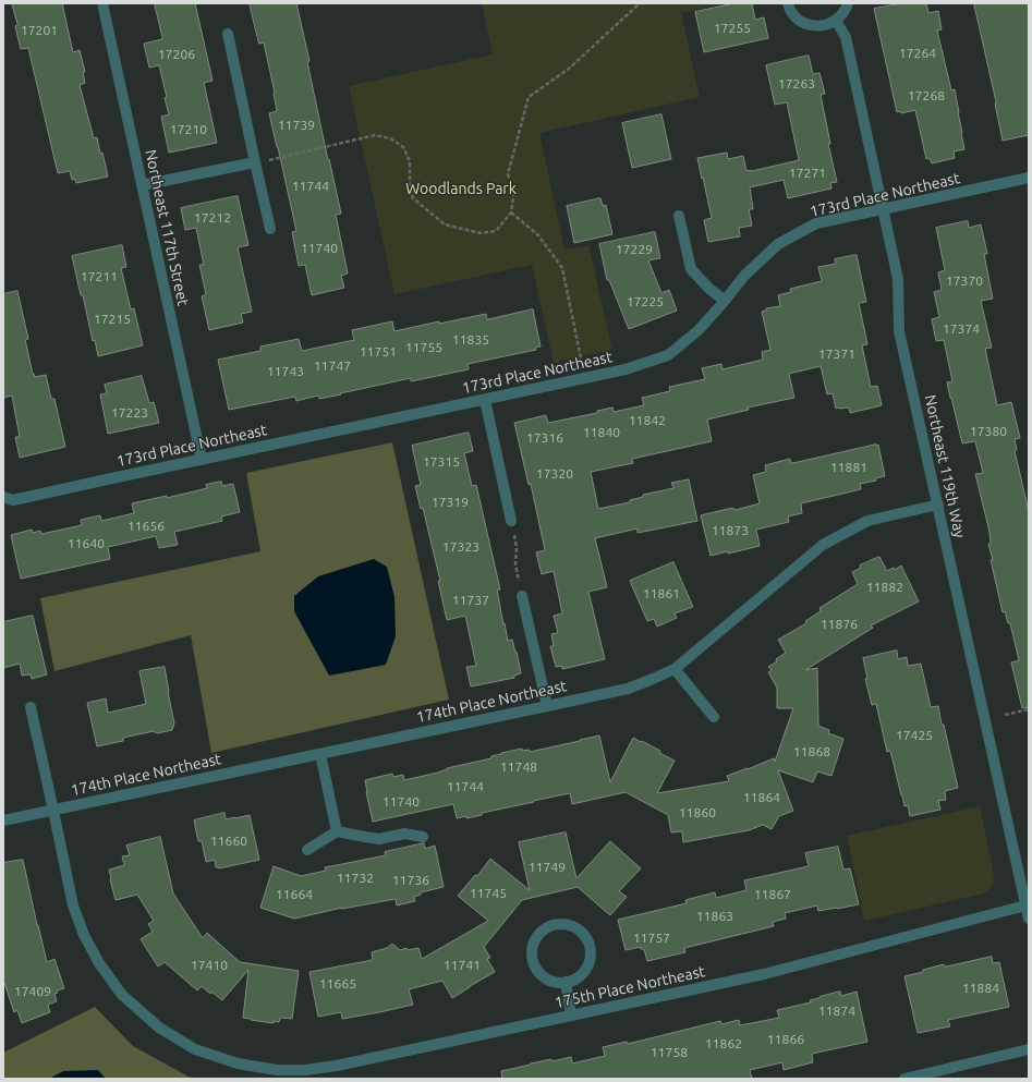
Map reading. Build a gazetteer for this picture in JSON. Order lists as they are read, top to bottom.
{
  "streets": {
    "street": [
      "173rd Place Northeast",
      "Northeast 117th Street",
      "Northeast 119th Way",
      "174th Place Northeast",
      "175th Place Northeast"
    ]
  },
  "crossings": [
    ["173rd Place Northeast", "Northeast 117th Street"],
    ["173rd Place Northeast", "Northeast 119th Way"],
    ["Northeast 119th Way", "174th Place Northeast"],
    ["Northeast 119th Way", "175th Place Northeast"],
    ["174th Place Northeast", "175th Place Northeast"]
  ],
  "parks": ["Woodlands Park"],
  "house_numbers": [
    "17255",
    "17201",
    "17264",
    "17206",
    "17263",
    "17268",
    "11739",
    "17210",
    "17271",
    "11744",
    "17212",
    "11740",
    "17229",
    "17211",
    "17370",
    "17225",
    "17215",
    "17374",
    "11835",
    "11755",
    "11751",
    "17371",
    "11747",
    "11743",
    "17223",
    "11842",
    "17380",
    "11840",
    "17316",
    "17315",
    "11881",
    "17320",
    "17319",
    "11656",
    "11873",
    "11640",
    "17323",
    "11882",
    "11861",
    "11737",
    "11876",
    "17425",
    "11868",
    "11748",
    "11744",
    "11864",
    "11740",
    "11860",
    "11660",
    "11749",
    "11732",
    "11736",
    "11745",
    "11664",
    "11867",
    "11863",
    "11757",
    "17410",
    "11741",
    "11665",
    "11884",
    "17409",
    "11874",
    "11866",
    "11862",
    "11758"
  ]
}
